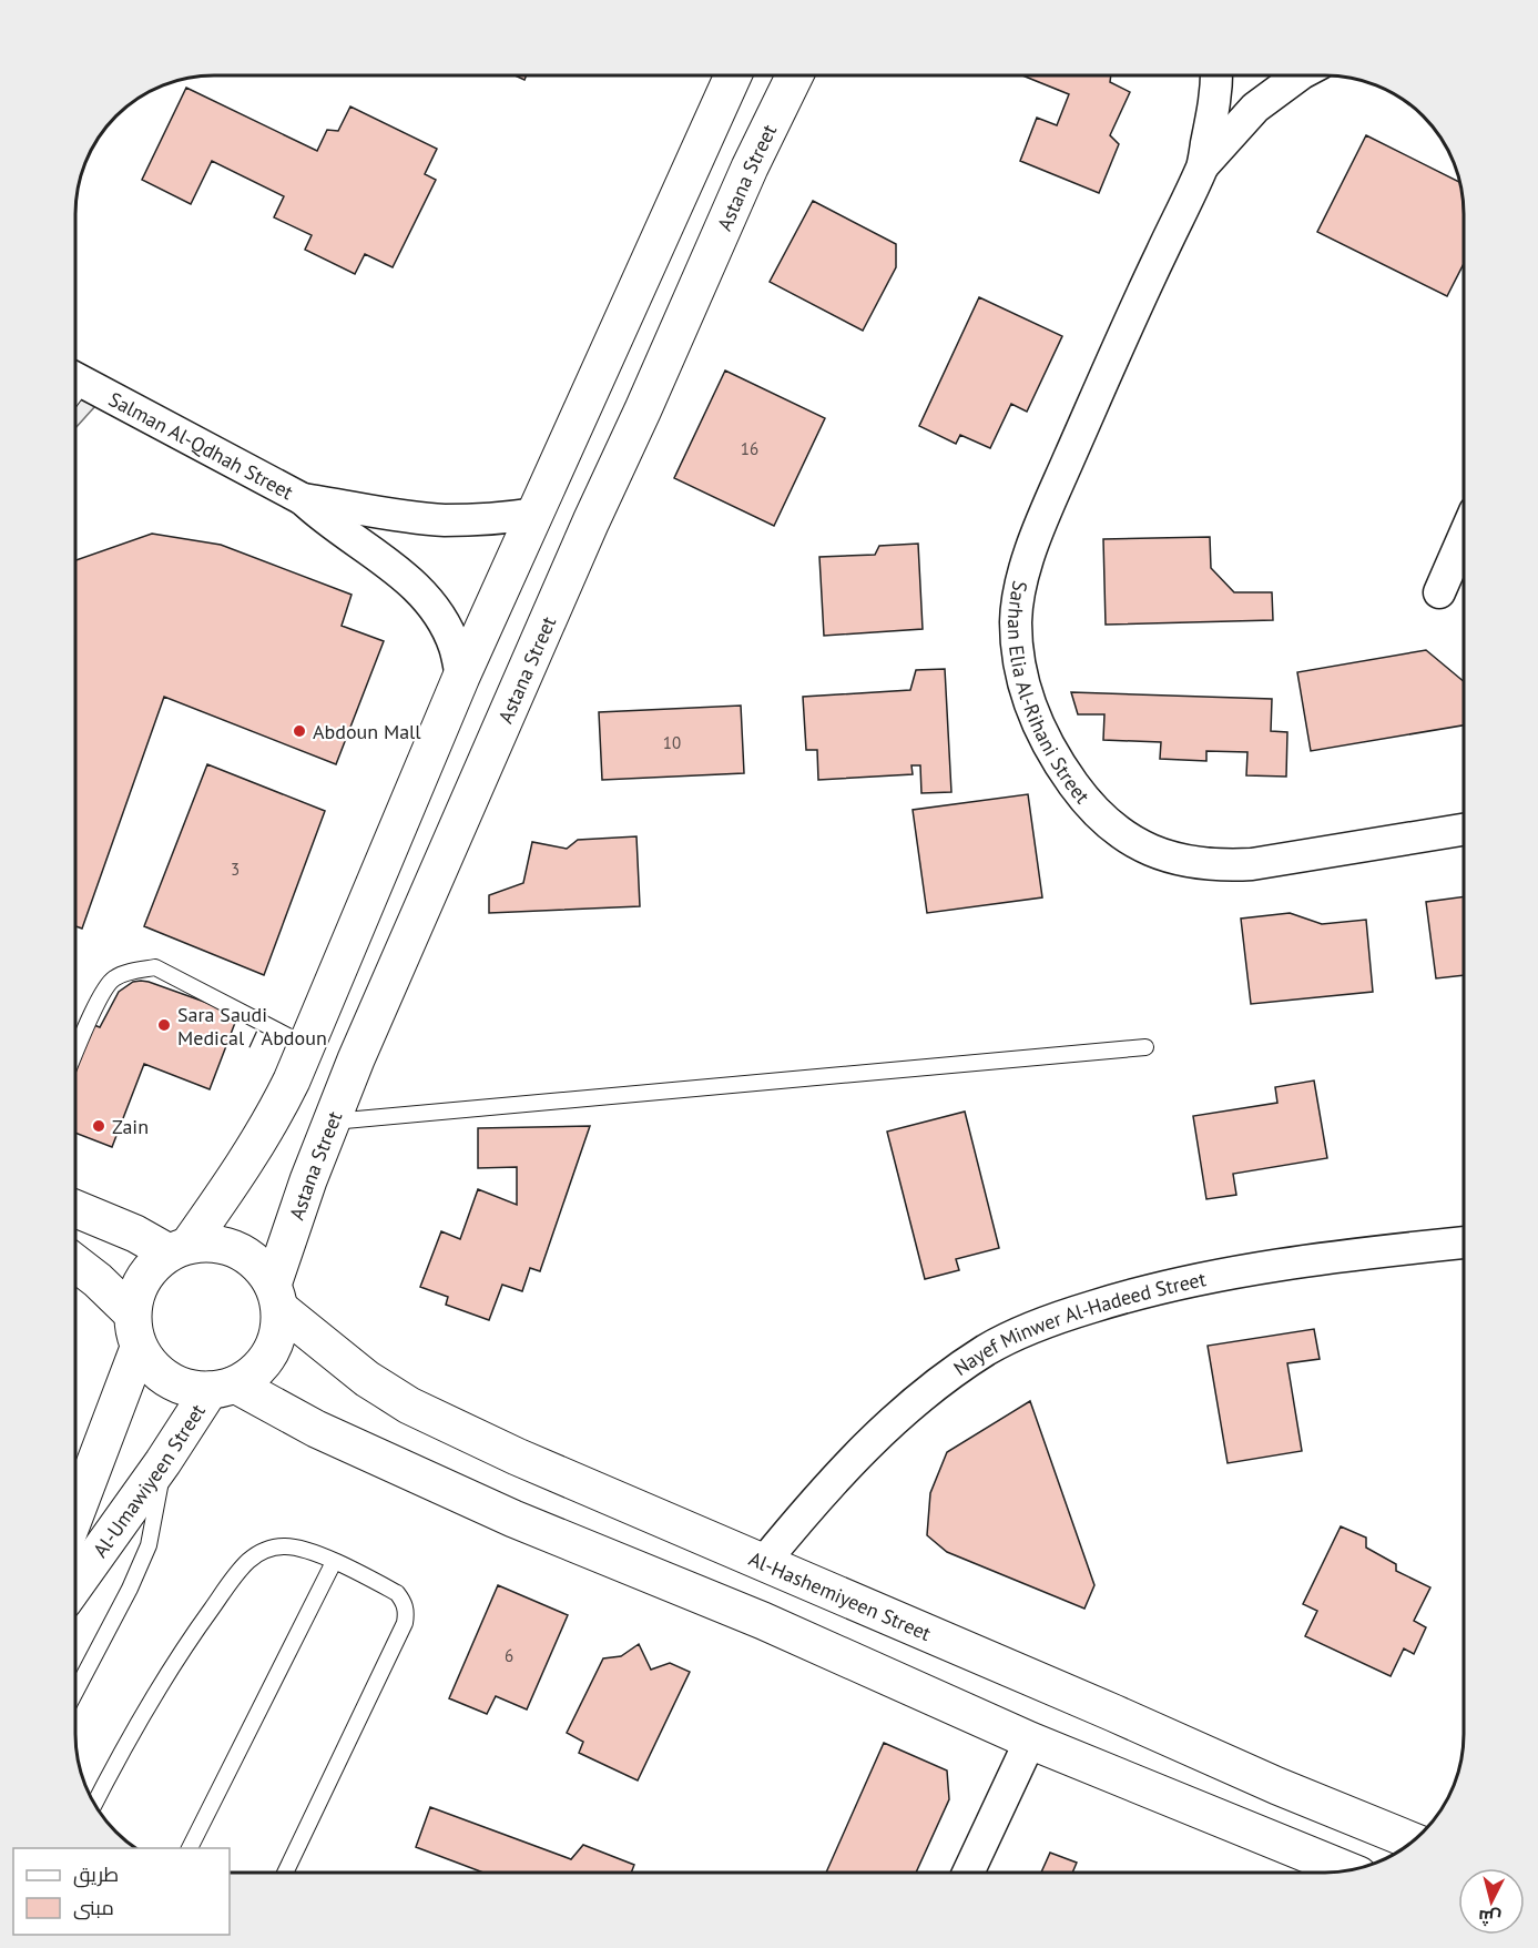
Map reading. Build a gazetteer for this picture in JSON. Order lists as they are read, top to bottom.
{
  "streets": {
    "street": [
      "Astana Street",
      "Salman Al-Qdhah Street",
      "Sarhan Elia Al-Rihani Street",
      "Nayef Minwer Al-Hadeed Street",
      "Al-Umawiyeen Street",
      "Al-Hashemiyeen Street"
    ]
  },
  "crossings": [
    ["Astana Street", "Al-Umawiyeen Street"],
    ["Astana Street", "Al-Hashemiyeen Street"],
    ["Nayef Minwer Al-Hadeed Street", "Al-Hashemiyeen Street"],
    ["Al-Umawiyeen Street", "Al-Hashemiyeen Street"]
  ],
  "places": ["Abdoun Mall", "Sara Saudi Medical / Abdoun", "Zain"],
  "house_numbers": [
    "16",
    "10",
    "3",
    "6"
  ],
  "legend": ["طريق", "مبنى"],
  "north": "bottom"
}
